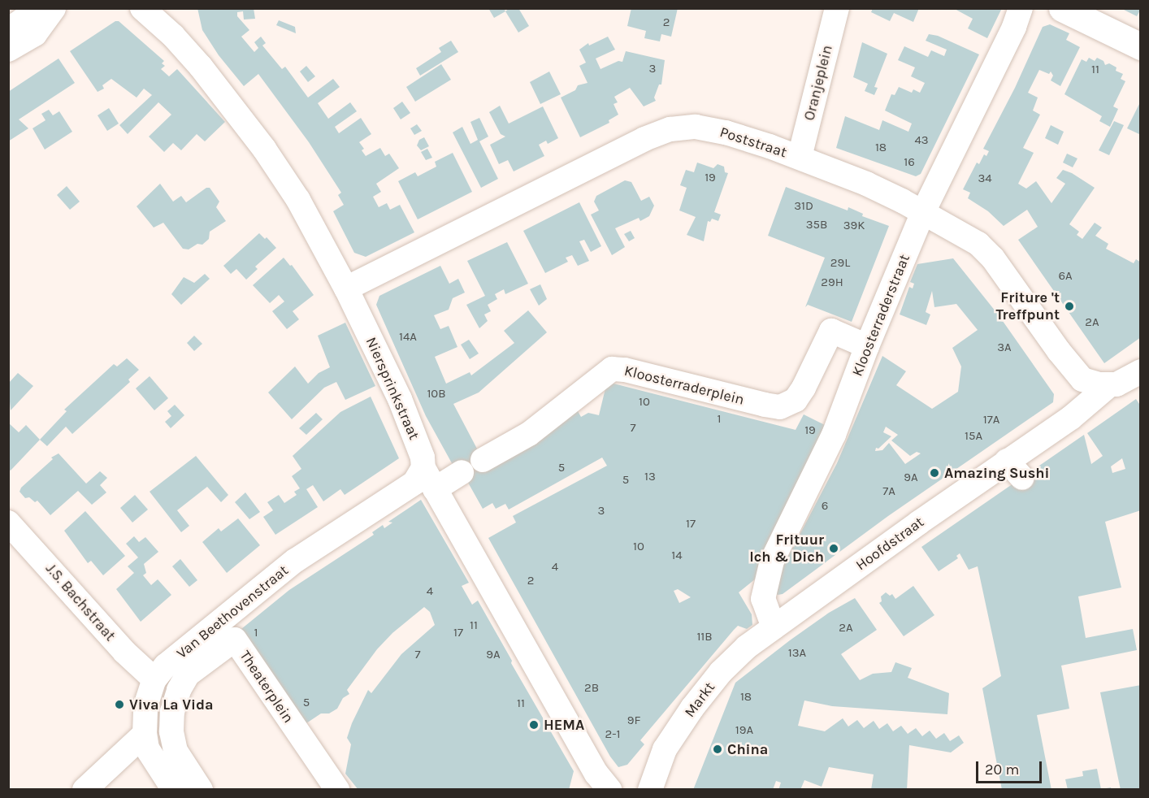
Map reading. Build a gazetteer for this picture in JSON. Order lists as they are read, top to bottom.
{
  "streets": {
    "street": [
      "Oranjeplein",
      "Poststraat",
      "Kloosterraderstraat",
      "Kloosterraderplein",
      "Niersprinkstraat",
      "Hoofdstraat",
      "J.S. Bachstraat",
      "Van Beethovenstraat",
      "Theaterplein",
      "Markt"
    ]
  },
  "crossings": [
    ["Oranjeplein", "Poststraat"],
    ["Poststraat", "Kloosterraderstraat"],
    ["Poststraat", "Niersprinkstraat"],
    ["Poststraat", "Hoofdstraat"],
    ["Kloosterraderstraat", "Kloosterraderplein"],
    ["Kloosterraderstraat", "Hoofdstraat"],
    ["Kloosterraderstraat", "Markt"],
    ["Niersprinkstraat", "Van Beethovenstraat"],
    ["Hoofdstraat", "Markt"],
    ["J.S. Bachstraat", "Van Beethovenstraat"]
  ],
  "places": [
    "Friture 't Treffpunt",
    "Amazing Sushi",
    "Frituur Ich & Dich",
    "Viva La Vida",
    "HEMA",
    "China"
  ],
  "house_numbers": [
    "2",
    "3",
    "11",
    "43",
    "18",
    "16",
    "19",
    "34",
    "31D",
    "35B",
    "39K",
    "29L",
    "6A",
    "29H",
    "2A",
    "14A",
    "3A",
    "10B",
    "10",
    "1",
    "17A",
    "7",
    "19",
    "15A",
    "5",
    "13",
    "9A",
    "5",
    "7A",
    "6",
    "3",
    "17",
    "10",
    "14",
    "4",
    "2",
    "4",
    "11",
    "2A",
    "1",
    "17",
    "11B",
    "13A",
    "7",
    "9A",
    "2B",
    "18",
    "5",
    "11",
    "9F",
    "19A",
    "2-1"
  ],
  "scale_bar": "20 m"
}
